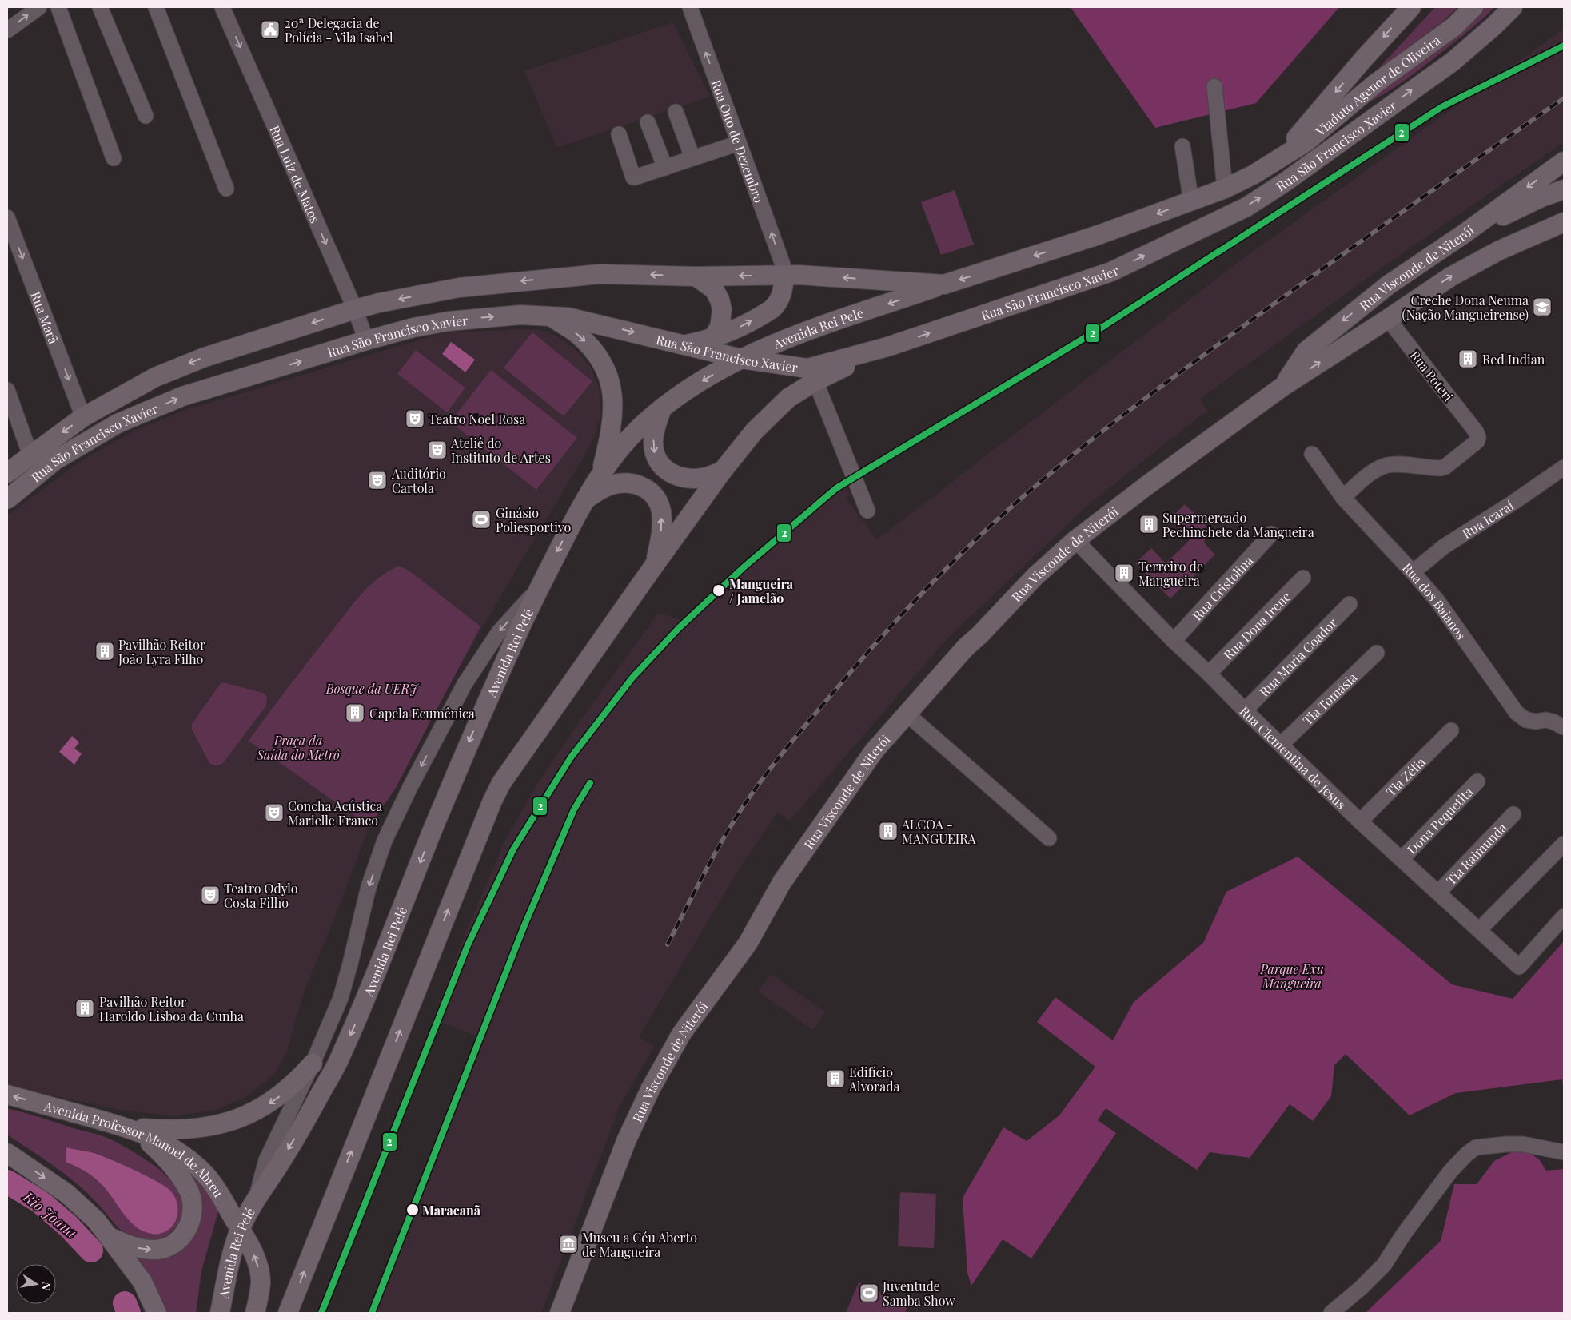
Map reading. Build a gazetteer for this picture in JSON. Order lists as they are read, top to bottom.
{
  "streets": {
    "main road": [
      "Viaduto Agenor de Oliveira",
      "Rua São Francisco Xavier",
      "Rua Visconde de Niterói",
      "Avenida Rei Pelé",
      "Avenida Professor Manoel de Abreu"
    ],
    "street": [
      "Rua Oito de Dezembro",
      "Rua Luiz de Matos",
      "Rua Marã",
      "Rua Poteri",
      "Rua Icaraí",
      "Rua Cristolina",
      "Rua dos Baianos",
      "Rua Dona Irene",
      "Rua Maria Coador",
      "Tia Tomásia",
      "Rua Clementina de Jesus",
      "Tia Zélia",
      "Dona Pequetita",
      "Tia Raimunda"
    ]
  },
  "crossings": [
    ["Viaduto Agenor de Oliveira", "Rua São Francisco Xavier"],
    ["Rua Oito de Dezembro", "Rua São Francisco Xavier"],
    ["Rua São Francisco Xavier", "Rua Luiz de Matos"],
    ["Rua São Francisco Xavier", "Rua Marã"],
    ["Rua São Francisco Xavier", "Avenida Rei Pelé"],
    ["Rua Visconde de Niterói", "Rua Poteri"],
    ["Rua Visconde de Niterói", "Rua Clementina de Jesus"],
    ["Avenida Rei Pelé", "Avenida Professor Manoel de Abreu"],
    ["Rua Poteri", "Rua dos Baianos"],
    ["Rua Icaraí", "Rua dos Baianos"],
    ["Rua Cristolina", "Rua Clementina de Jesus"],
    ["Rua Dona Irene", "Rua Clementina de Jesus"],
    ["Rua Maria Coador", "Rua Clementina de Jesus"],
    ["Tia Tomásia", "Rua Clementina de Jesus"],
    ["Rua Clementina de Jesus", "Tia Zélia"],
    ["Rua Clementina de Jesus", "Dona Pequetita"],
    ["Rua Clementina de Jesus", "Tia Raimunda"]
  ],
  "one_way": ["Rua Marã"],
  "water": ["Rio Joana"],
  "parks": ["Bosque da UERJ", "Praça da Saída do Metrô", "Parque Exu Mangueira"],
  "places": {
    "public building": ["20ª Delegacia de Polícia - Vila Isabel"],
    "school or university": ["Creche Dona Neuma (Nação Mangueirense)"],
    "building": [
      "Red Indian",
      "Supermercado Pechinchete da Mangueira",
      "Terreiro de Mangueira",
      "Pavilhão Reitor João Lyra Filho",
      "Capela Ecumênica",
      "ALCOA - MANGUEIRA",
      "Pavilhão Reitor Haroldo Lisboa da Cunha",
      "Edifício Alvorada"
    ],
    "theatre": [
      "Teatro Noel Rosa",
      "Ateliê do Instituto de Artes",
      "Auditório Cartola",
      "Concha Acústica Marielle Franco",
      "Teatro Odylo Costa Filho"
    ],
    "sports": ["Ginásio Poliesportivo", "Juventude Samba Show"],
    "other": ["Mangueira / Jamelão", "Maracanã"],
    "museum": ["Museu a Céu Aberto de Mangueira"]
  },
  "lines": ["transit line 2"],
  "north": "right"
}
